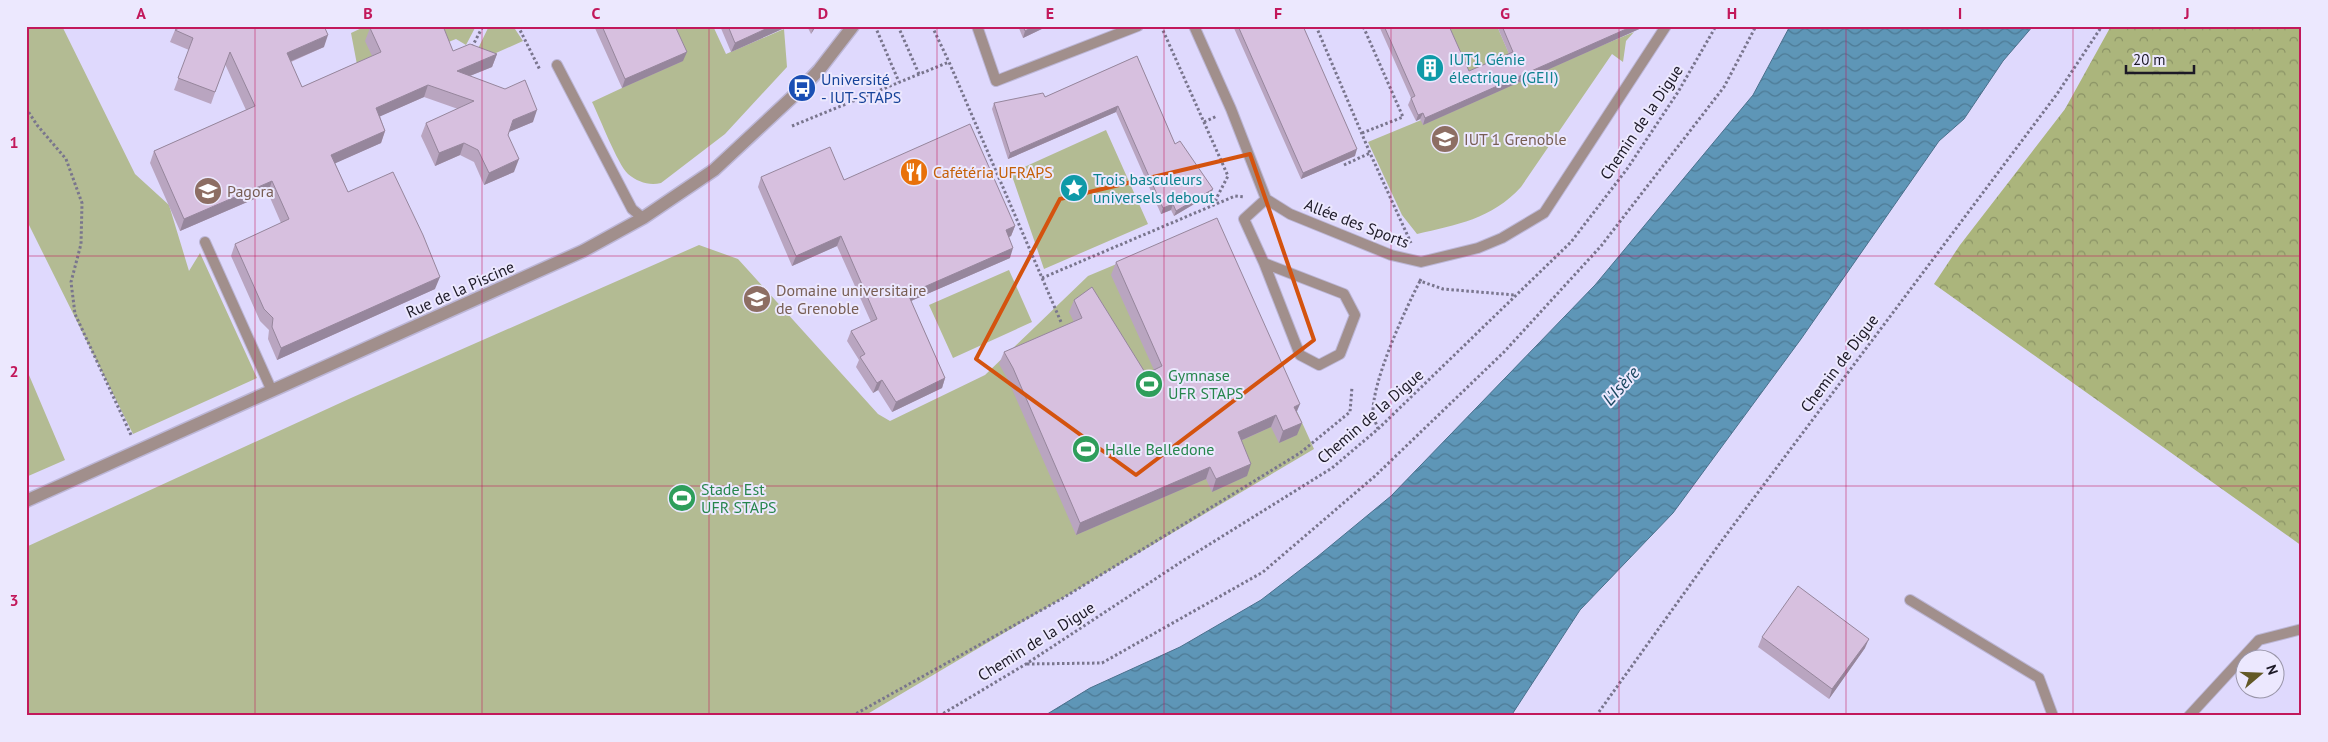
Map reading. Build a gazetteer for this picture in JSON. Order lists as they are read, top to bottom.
{
  "streets": {
    "street": ["Rue de la Piscine"],
    "lane": ["Allée des Sports"],
    "path": ["Chemin de la Digue", "Chemin de Digue"]
  },
  "water": ["L'Isère"],
  "places": {
    "building": ["IUT1 Génie électrique (GEII)"],
    "bus stop": ["Université - IUT-STAPS"],
    "school or university": ["IUT 1 Grenoble", "Pagora", "Domaine universitaire de Grenoble"],
    "restaurant": ["Cafétéria UFRAPS"],
    "place": ["Trois basculeurs universels debout"],
    "sports": ["Gymnase UFR STAPS", "Halle Belledone", "Stade Est UFR STAPS"]
  },
  "scale_bar": "20 m",
  "north": "right",
  "grid": {
    "columns": [
      "A",
      "B",
      "C",
      "D",
      "E",
      "F",
      "G",
      "H",
      "I",
      "J"
    ],
    "rows": ["1", "2", "3"]
  }
}
